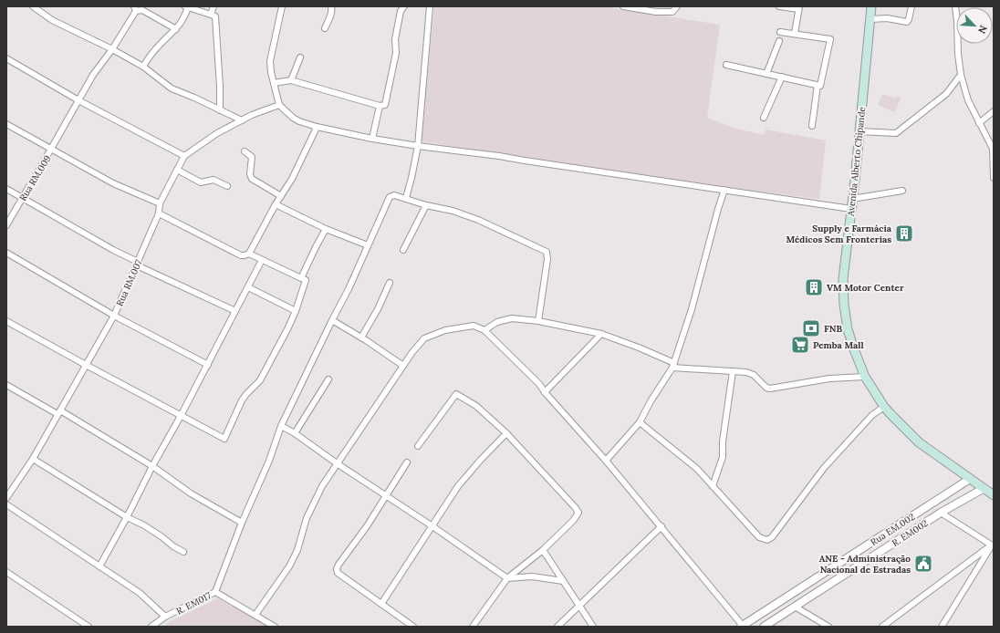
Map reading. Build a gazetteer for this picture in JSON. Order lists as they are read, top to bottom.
{
  "streets": {
    "main road": ["Avenida Alberto Chipande"],
    "street": [
      "Rua RM.009",
      "Rua RM.007",
      "Rua EM.002",
      "R. EM002",
      "R. EM017"
    ]
  },
  "crossings": [
    ["Avenida Alberto Chipande", "Rua EM.002"],
    ["Avenida Alberto Chipande", "R. EM002"]
  ],
  "places": {
    "building": ["Supply e Farmácia Médicos Sem Fronterias", "VM Motor Center"],
    "bank": ["FNB"],
    "supermarket": ["Pemba Mall"],
    "public building": ["ANE - Administração Nacional de Estradas"]
  },
  "north": "bottom right"
}
